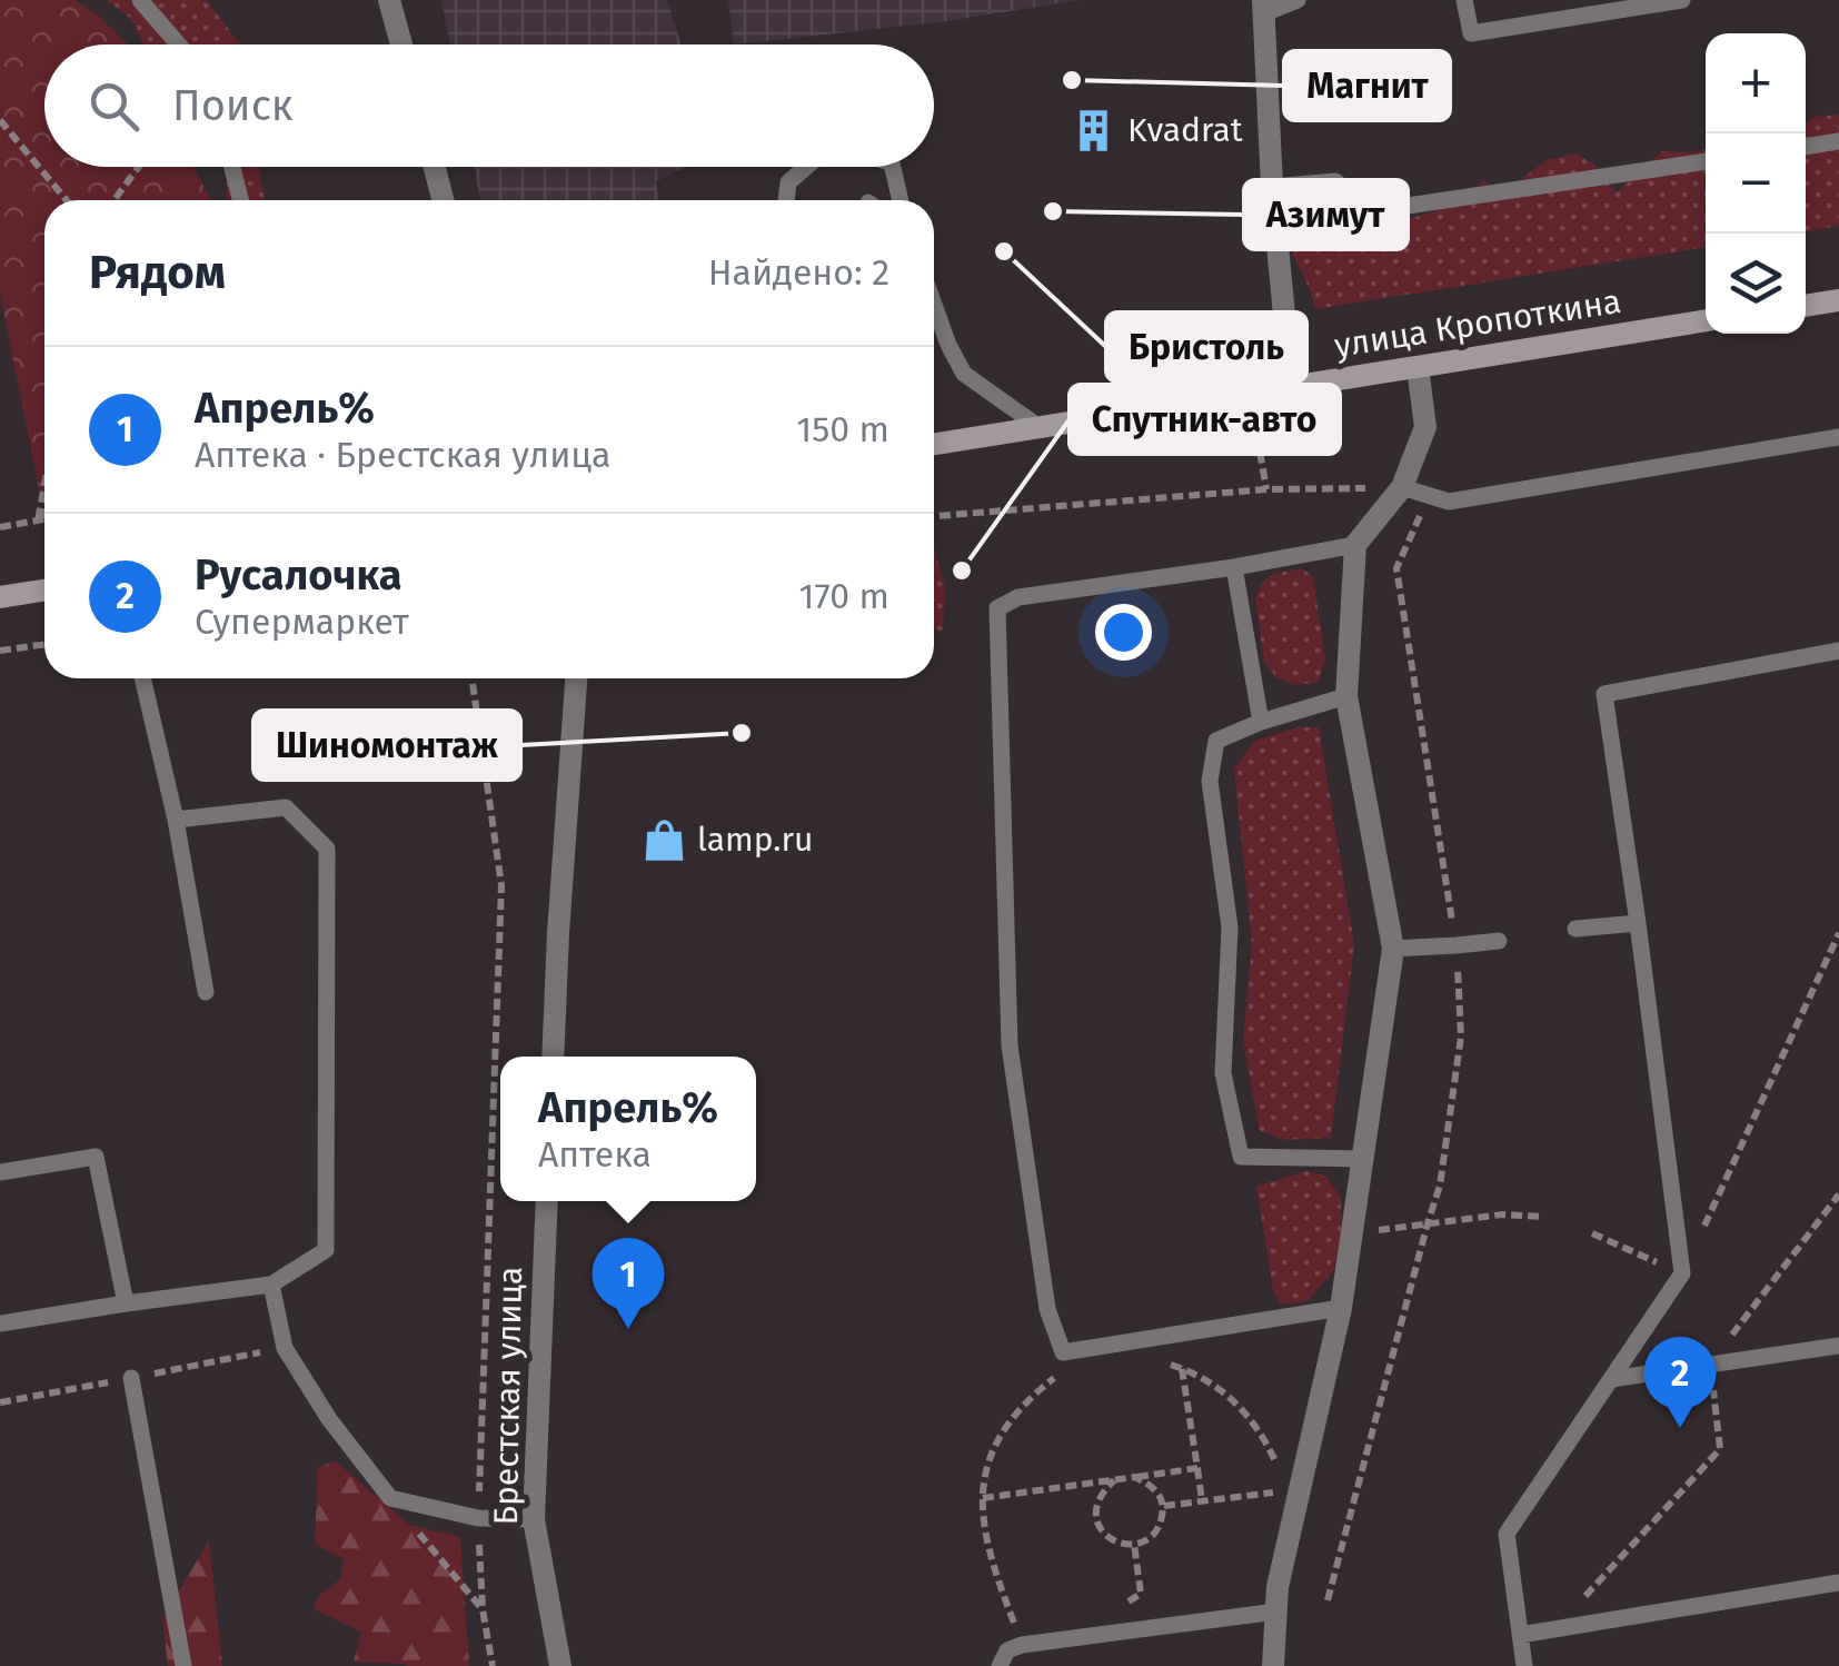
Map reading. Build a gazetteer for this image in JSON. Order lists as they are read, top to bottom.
{
  "streets": {
    "main road": ["улица Кропоткина"],
    "street": ["Брестская улица"]
  },
  "places": {
    "other": [
      "Магнит",
      "Азимут",
      "Бристоль",
      "Спутник-авто",
      "Шиномонтаж"
    ],
    "building": ["Kvadrat"],
    "shop": ["lamp.ru"]
  },
  "page": {
    "map_buttons": ["+", "−"],
    "search": "Поиск",
    "heading": ["Рядом", "Найдено: 2"],
    "list": [
      {
        "mark": "1",
        "name": "Апрель%",
        "note": "Аптека · Брестская улица",
        "value": "150 m"
      },
      {
        "mark": "2",
        "name": "Русалочка",
        "note": "Супермаркет",
        "value": "170 m"
      }
    ],
    "popup": ["Апрель%", "Аптека"],
    "pins": ["1", "2"]
  }
}
